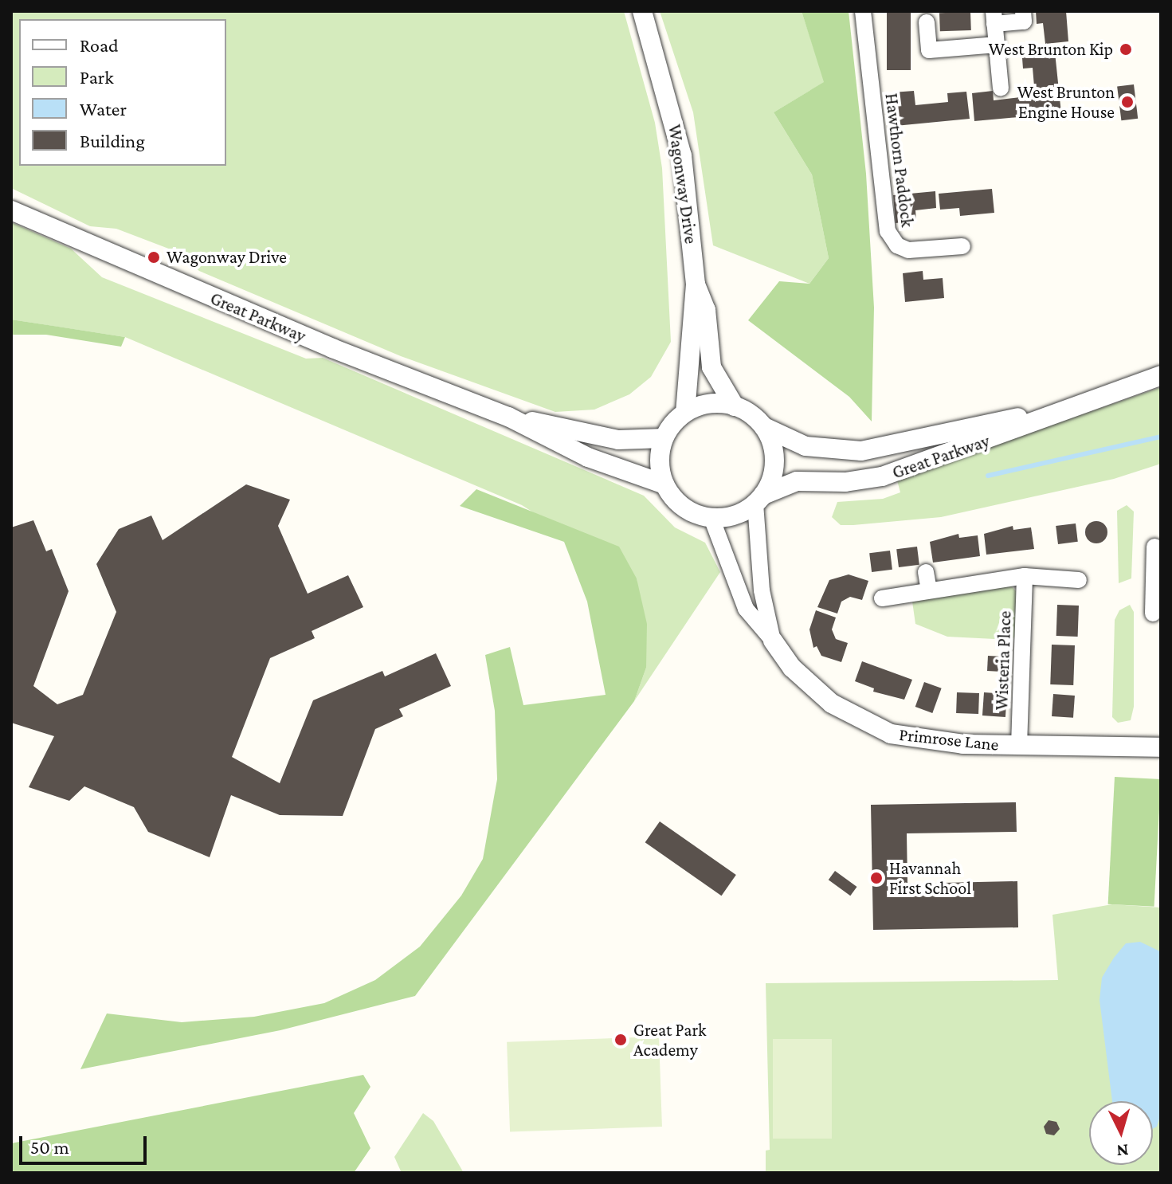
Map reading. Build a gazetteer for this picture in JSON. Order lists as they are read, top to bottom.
{
  "streets": {
    "street": [
      "Hawthorn Paddock",
      "Wagonway Drive",
      "Great Parkway",
      "Wisteria Place",
      "Primrose Lane"
    ]
  },
  "crossings": [
    ["Wagonway Drive", "Great Parkway"],
    ["Wagonway Drive", "Primrose Lane"],
    ["Great Parkway", "Primrose Lane"],
    ["Wisteria Place", "Primrose Lane"]
  ],
  "places": [
    "West Brunton Kip",
    "West Brunton Engine House",
    "Wagonway Drive",
    "Havannah First School",
    "Great Park Academy"
  ],
  "legend": [
    "Road",
    "Park",
    "Water",
    "Building"
  ],
  "scale_bar": "50 m",
  "north": "bottom"
}
